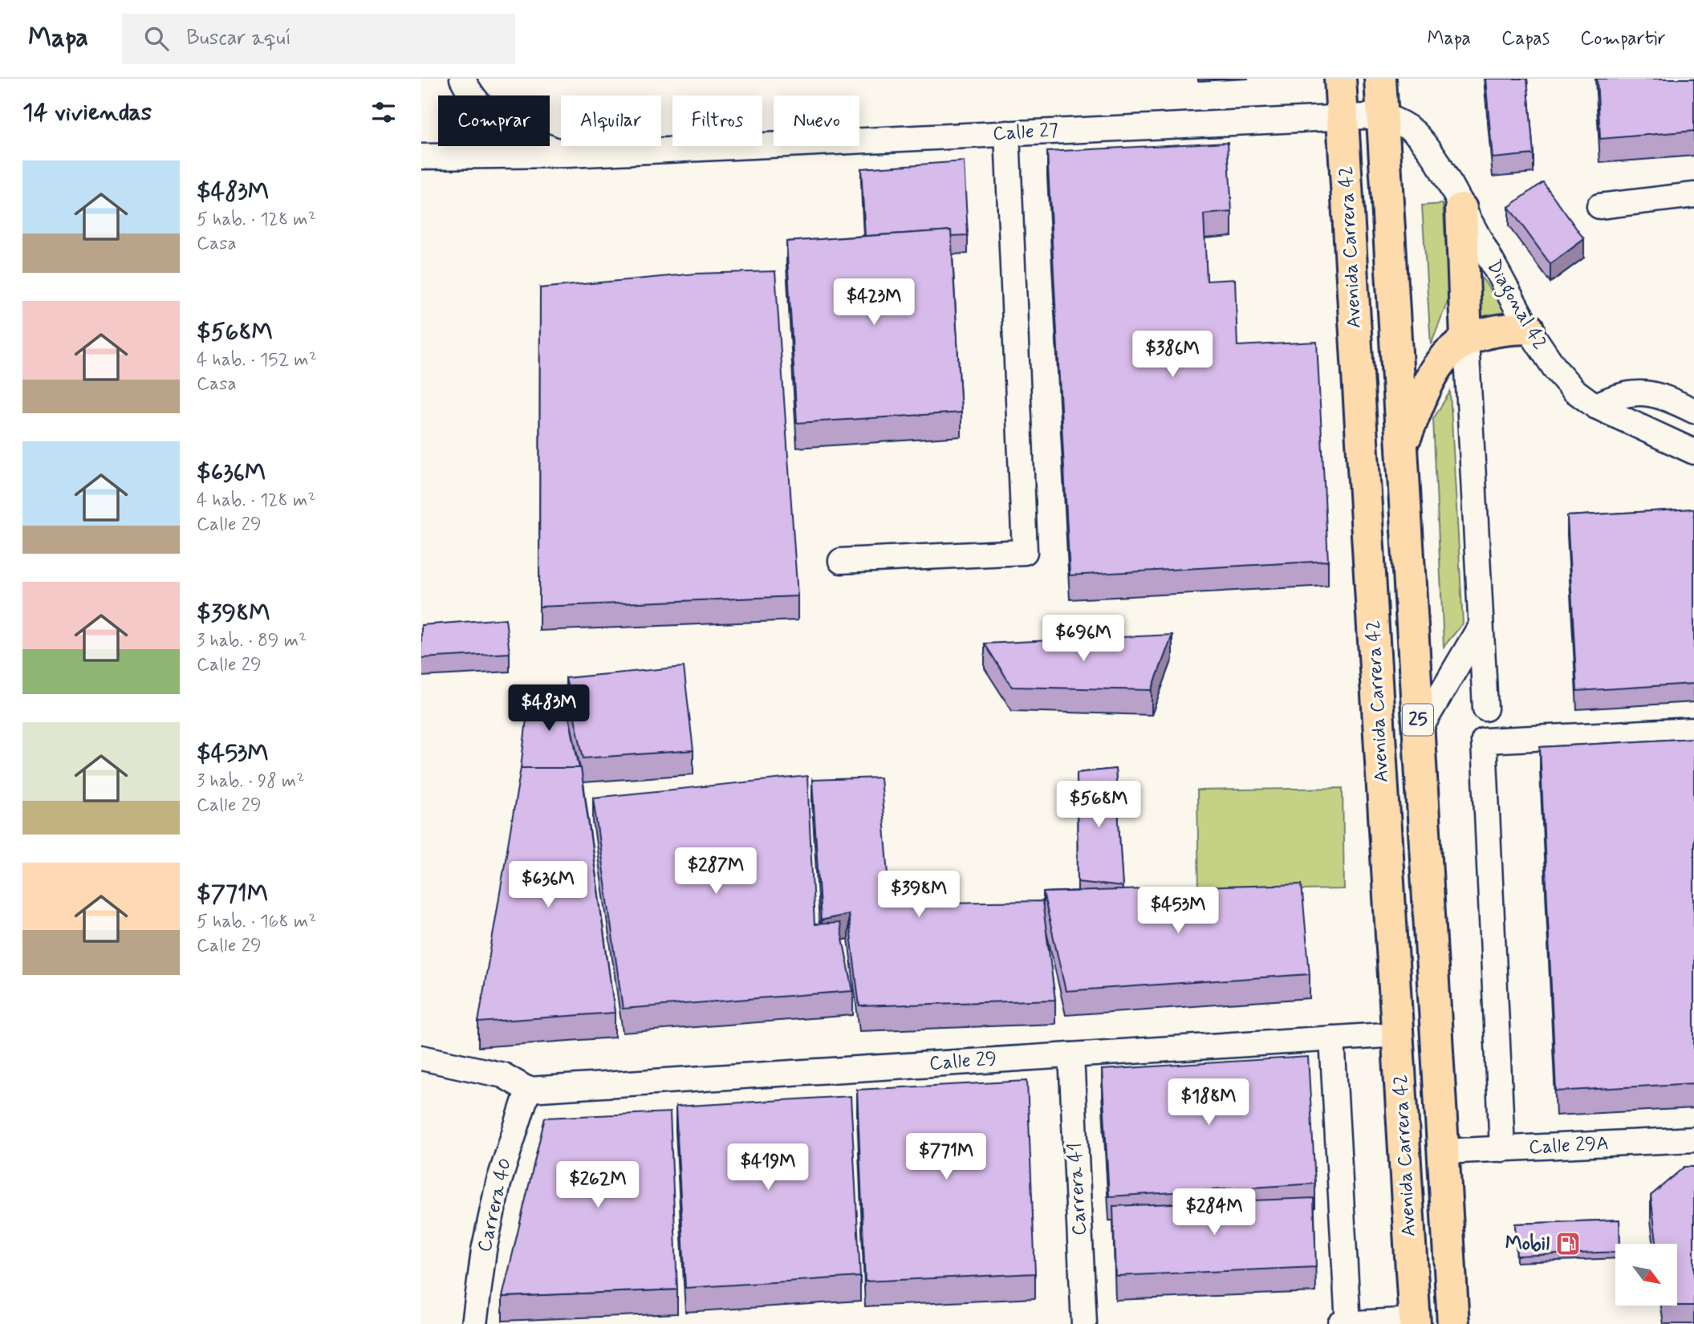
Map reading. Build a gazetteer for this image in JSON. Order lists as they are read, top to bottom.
{
  "streets": {
    "highway": ["Avenida Carrera 42", "25"],
    "street": [
      "Calle 27",
      "Diagonal 42",
      "Calle 29",
      "Calle 29A",
      "Carrera 41",
      "Carrera 40"
    ]
  },
  "crossings": [
    ["Calle 27", "Avenida Carrera 42"],
    ["Calle 27", "Diagonal 42"],
    ["Avenida Carrera 42", "Diagonal 42"],
    ["Avenida Carrera 42", "Calle 29"],
    ["Avenida Carrera 42", "Calle 29A"],
    ["Calle 29", "Carrera 41"],
    ["Calle 29", "Carrera 40"]
  ],
  "places": {
    "fuel station": ["Mobil"]
  },
  "north": "bottom right",
  "page": {
    "header": "Mapa",
    "search": "Buscar aquí",
    "nav": ["Mapa", "Capas", "Compartir"],
    "heading": "14 viviendas",
    "chip": [
      "Comprar",
      "Alquilar",
      "Filtros",
      "Nuevo"
    ],
    "list": [
      {
        "name": "$483M",
        "note": "5 hab. · 128 m² · Casa"
      },
      {
        "name": "$568M",
        "note": "4 hab. · 152 m² · Casa"
      },
      {
        "name": "$636M",
        "note": "4 hab. · 128 m² · Calle 29"
      },
      {
        "name": "$398M",
        "note": "3 hab. · 89 m² · Calle 29"
      },
      {
        "name": "$453M",
        "note": "3 hab. · 98 m² · Calle 29"
      },
      {
        "name": "$771M",
        "note": "5 hab. · 168 m² · Calle 29"
      }
    ],
    "price": [
      "$423M",
      "$386M",
      "$696M",
      "$483M",
      "$568M",
      "$287M",
      "$636M",
      "$398M",
      "$453M",
      "$188M",
      "$771M",
      "$419M",
      "$262M",
      "$284M"
    ]
  }
}
